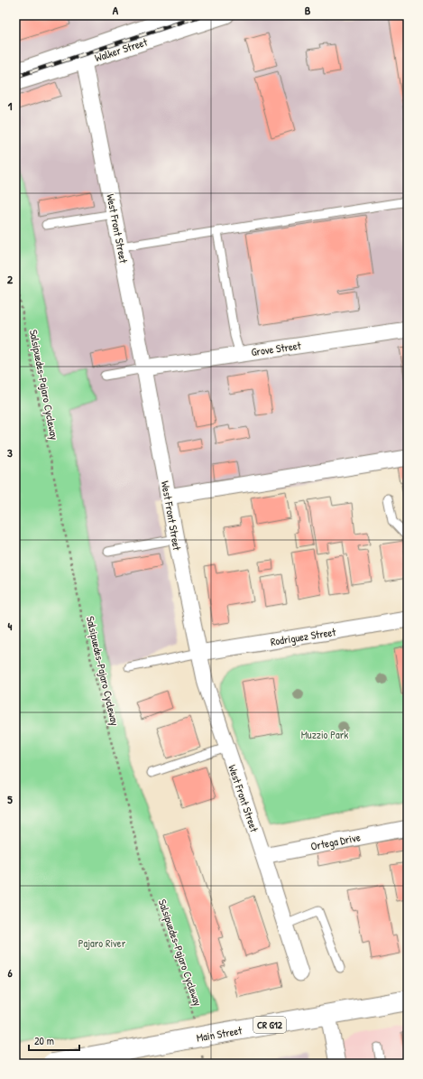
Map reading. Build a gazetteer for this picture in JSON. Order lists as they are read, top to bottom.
{
  "streets": {
    "main road": ["CR G12", "Main Street"],
    "street": [
      "Walker Street",
      "West Front Street",
      "Grove Street",
      "Rodriguez Street",
      "Ortega Drive"
    ],
    "path": ["Salsipuedes-Pajaro Cycleway"]
  },
  "crossings": [
    ["Walker Street", "West Front Street"],
    ["West Front Street", "Grove Street"],
    ["West Front Street", "Rodriguez Street"],
    ["West Front Street", "Ortega Drive"]
  ],
  "parks": ["Muzzio Park", "Pajaro River"],
  "scale_bar": "20 m",
  "grid": {
    "columns": ["A", "B"],
    "rows": [
      "1",
      "2",
      "3",
      "4",
      "5",
      "6"
    ]
  }
}
